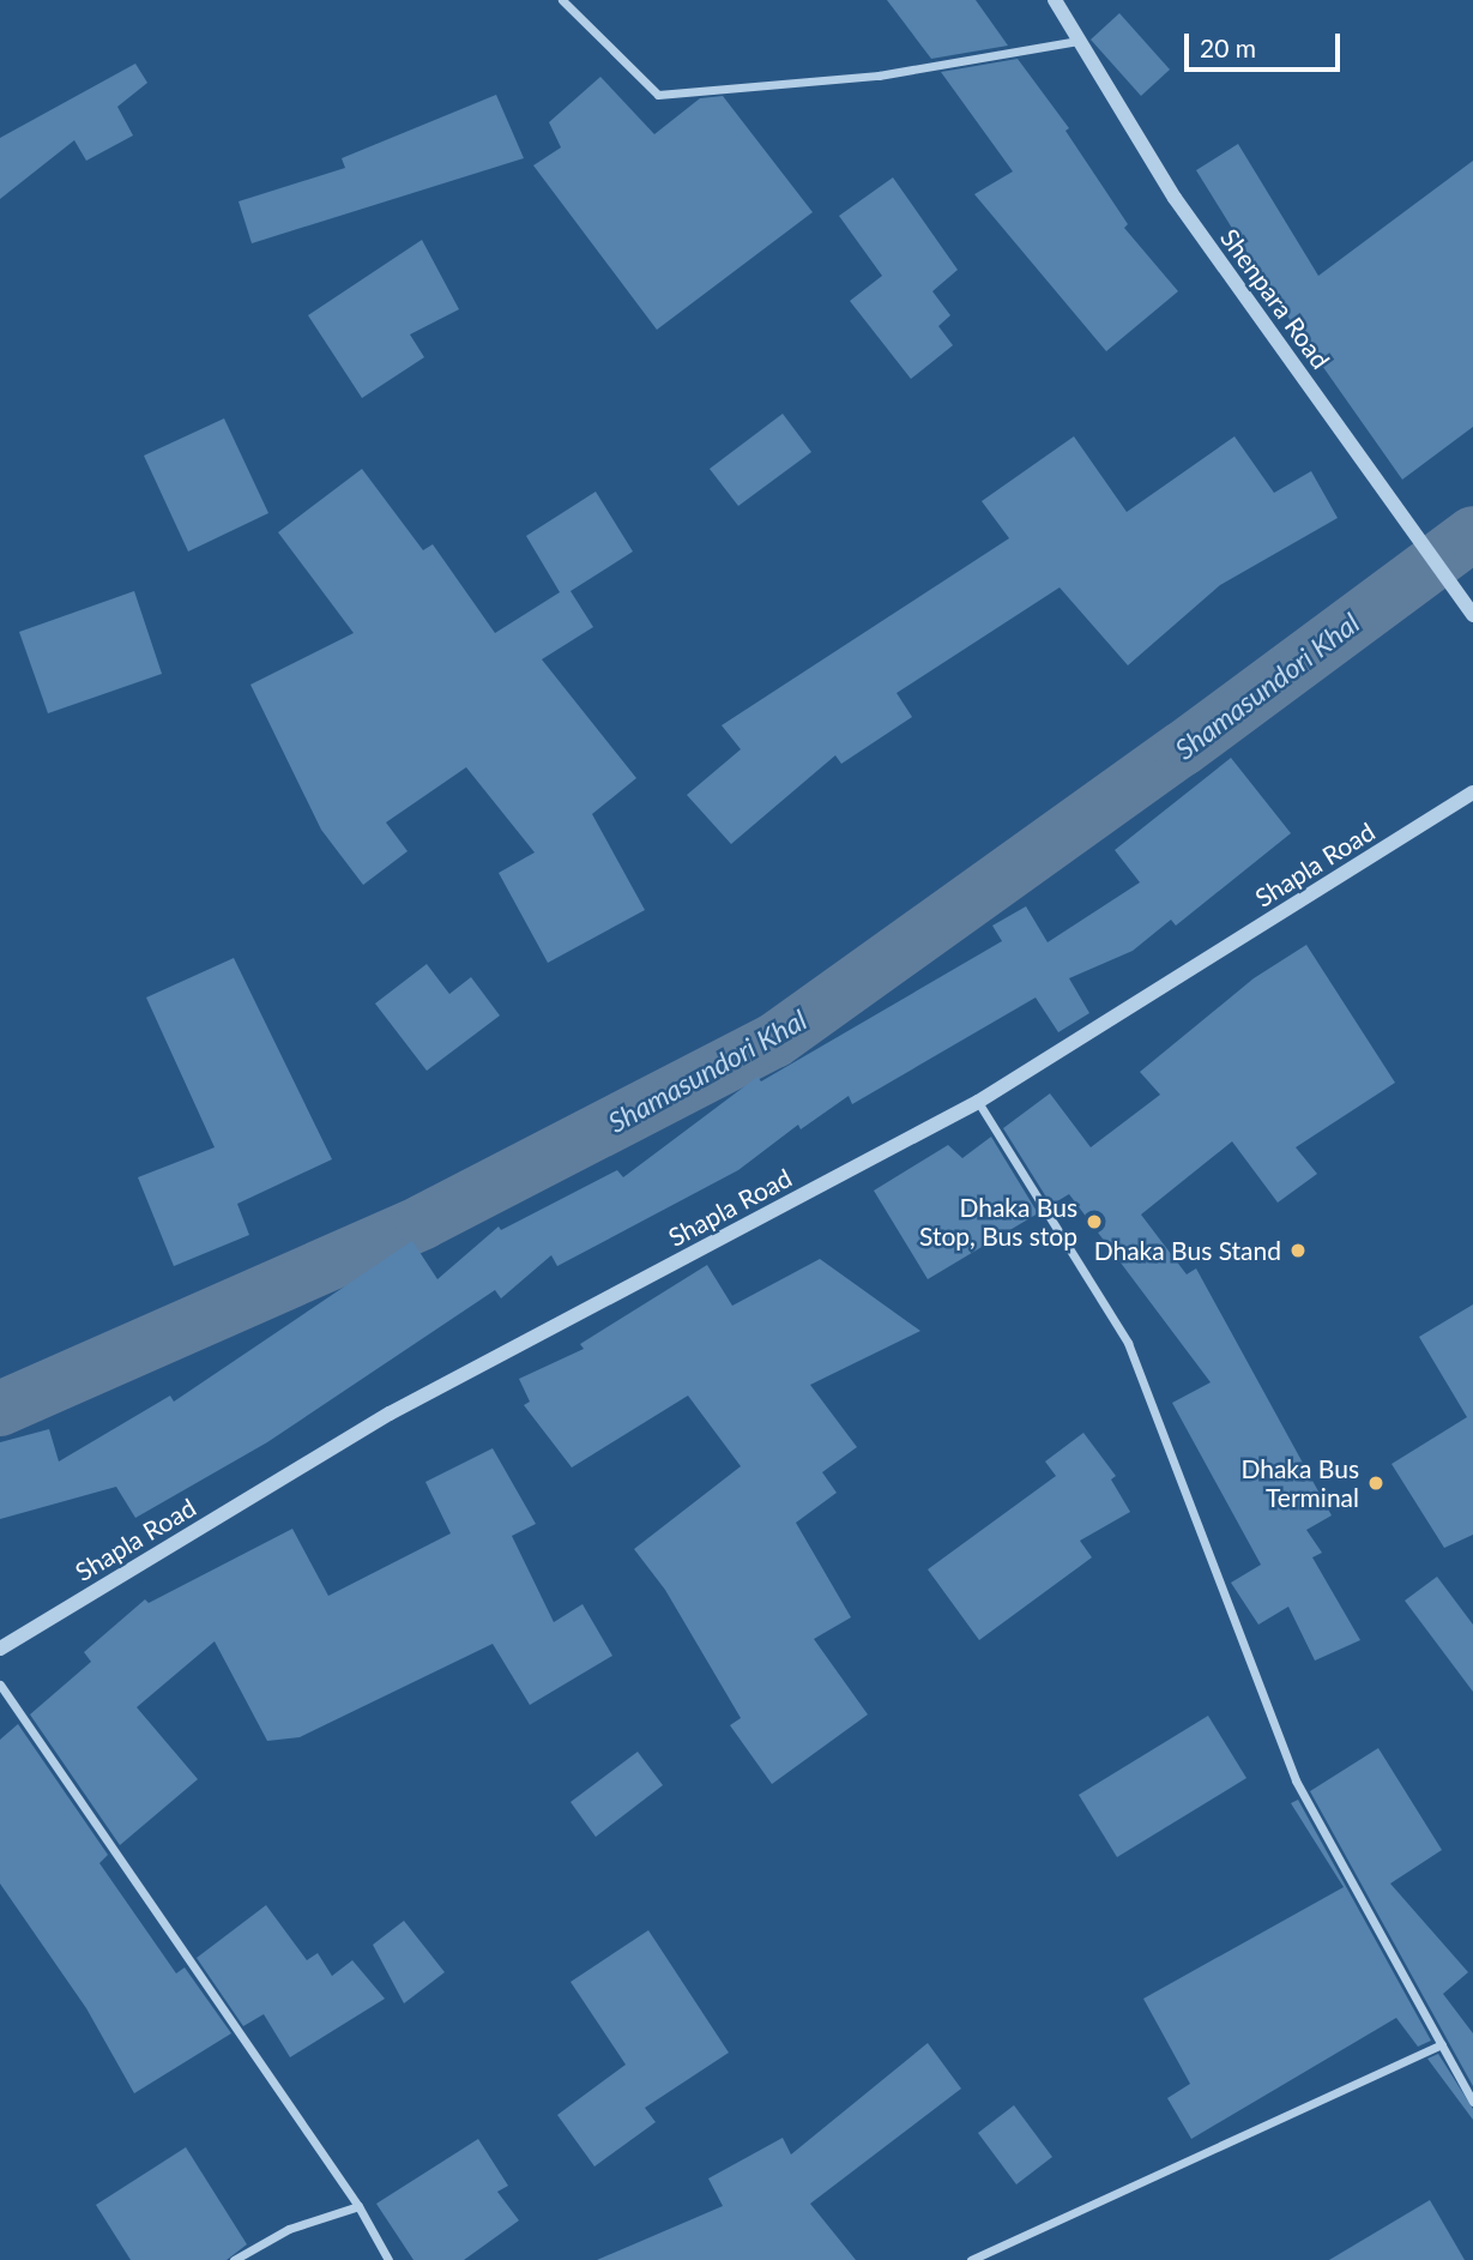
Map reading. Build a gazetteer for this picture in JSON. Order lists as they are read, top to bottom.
{
  "streets": {
    "street": ["Shenpara Road", "Shapla Road"]
  },
  "water": ["Shamasundori Khal"],
  "places": ["Dhaka Bus Stop, Bus stop", "Dhaka Bus Stand", "Dhaka Bus Terminal"],
  "scale_bar": "20 m"
}
